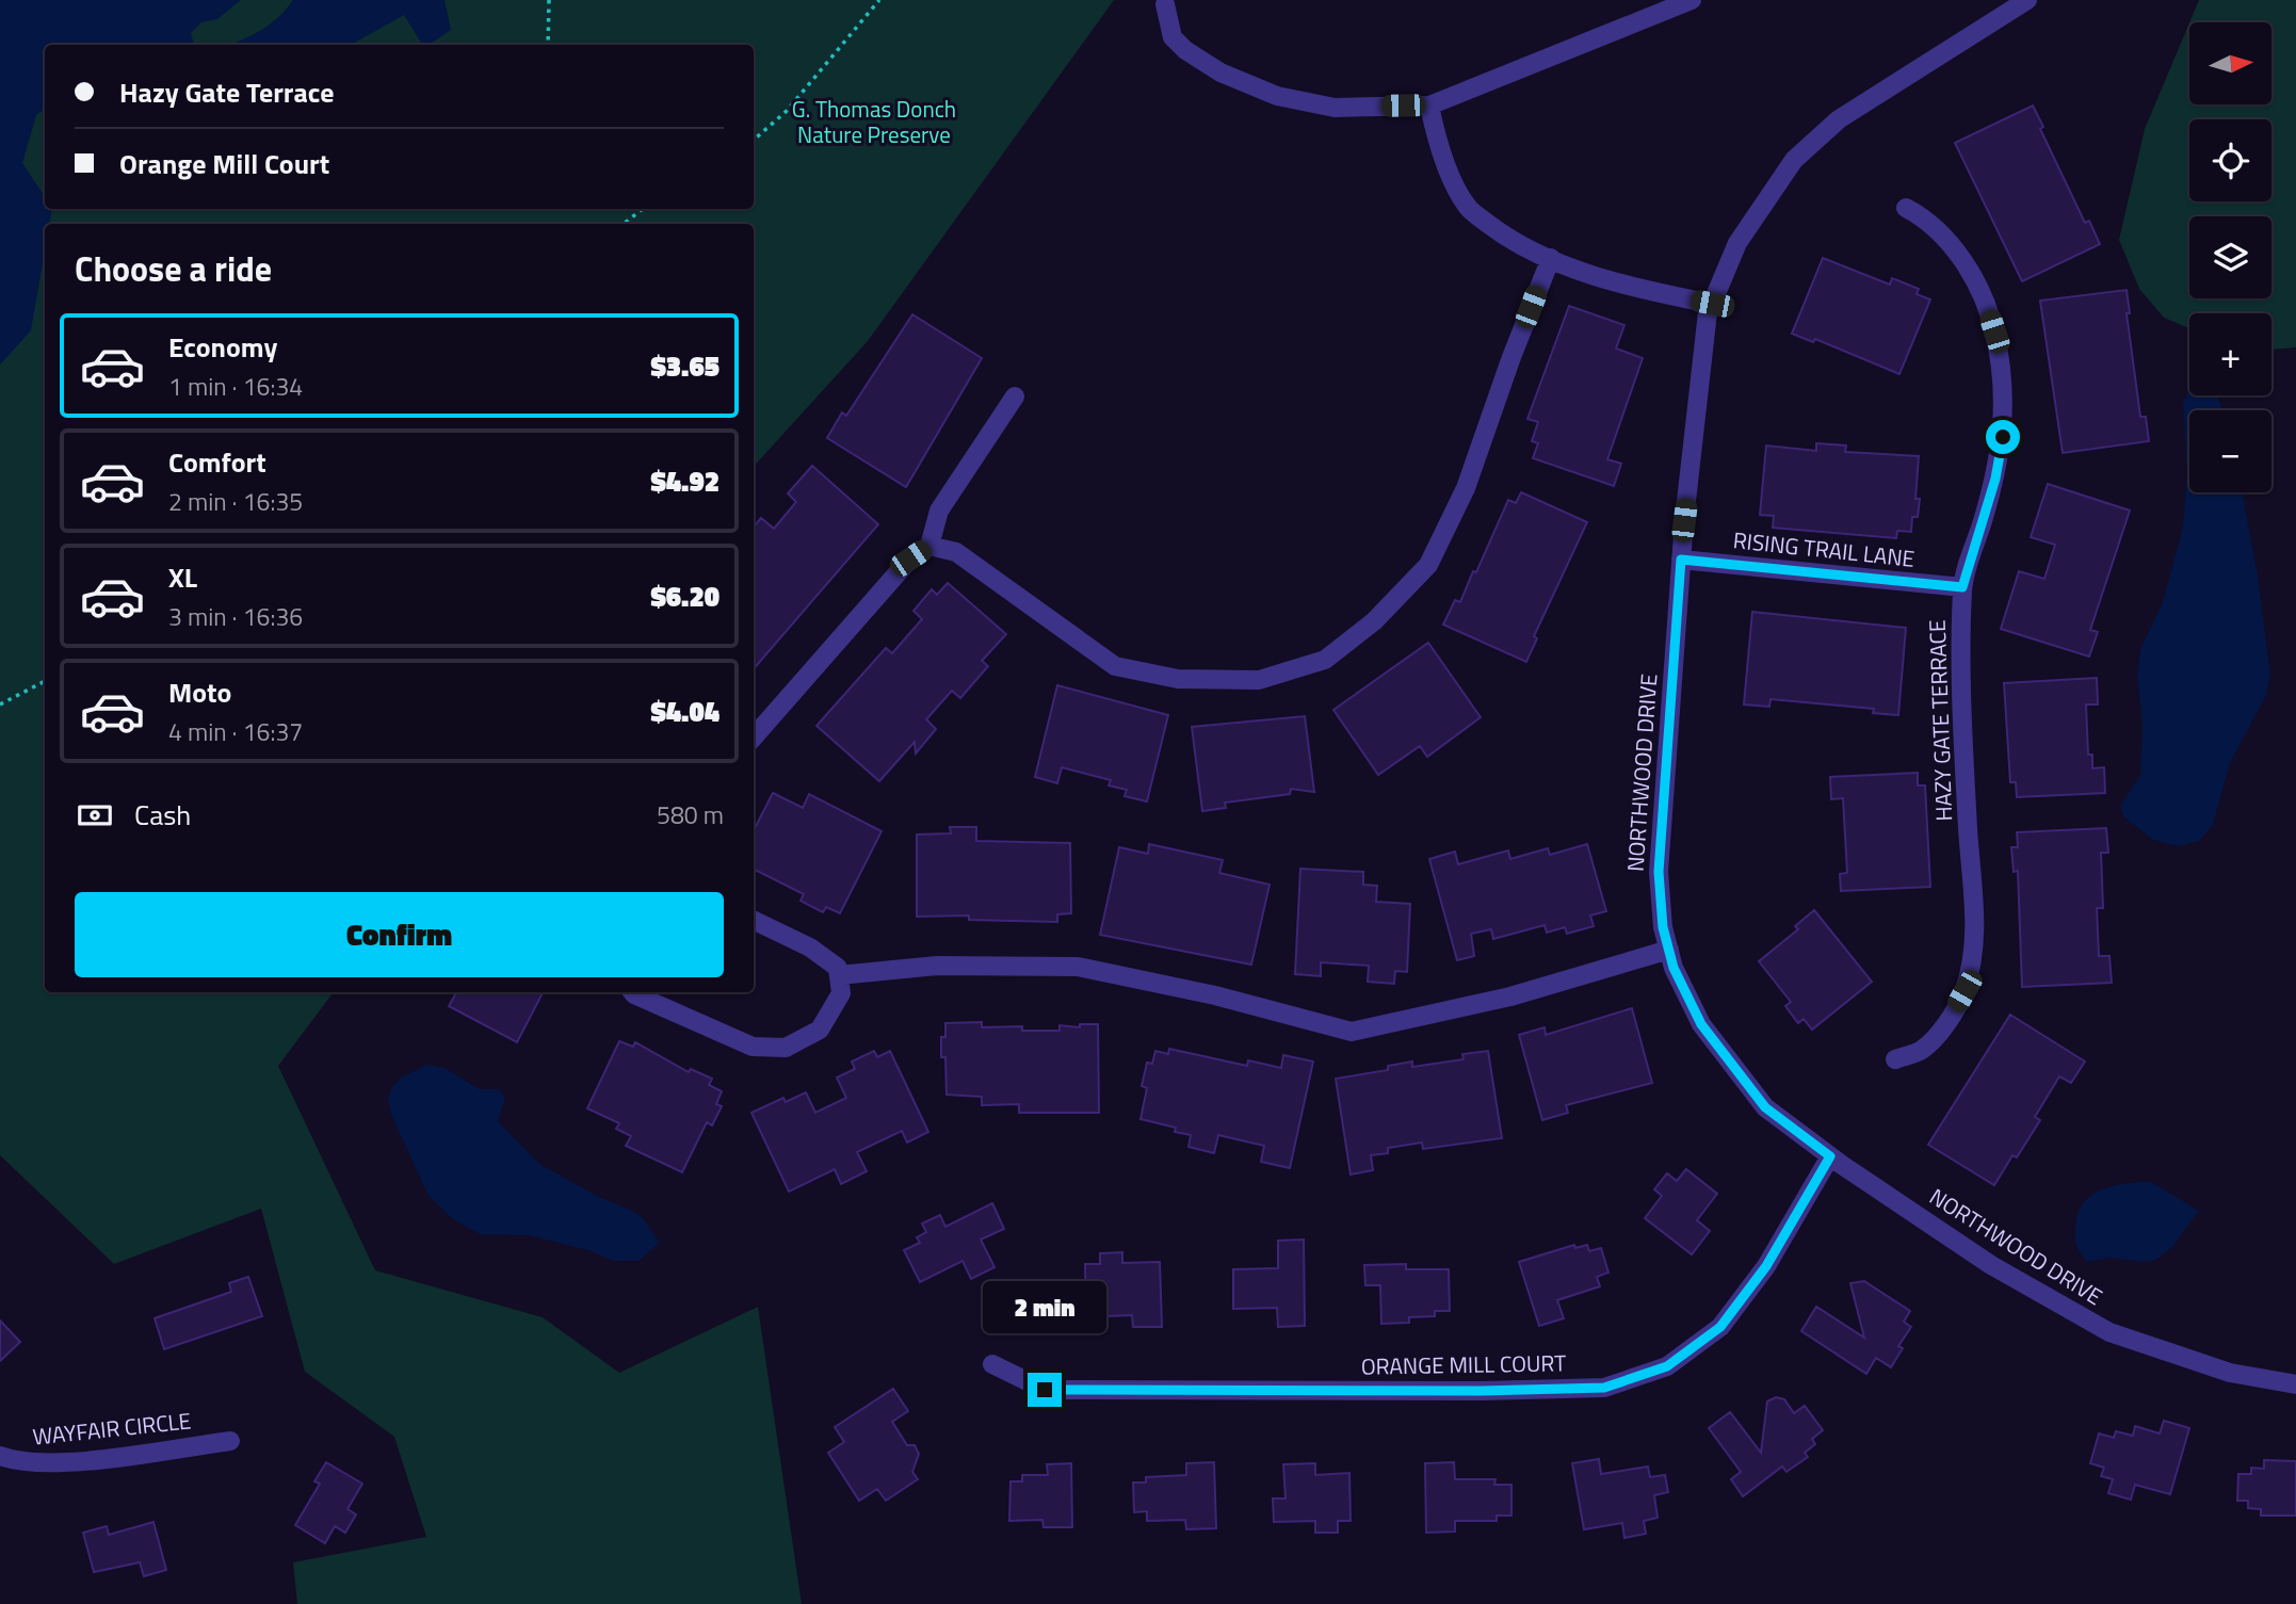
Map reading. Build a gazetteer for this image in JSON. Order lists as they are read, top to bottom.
{
  "streets": {
    "street": [
      "RISING TRAIL LANE",
      "HAZY GATE TERRACE",
      "NORTHWOOD DRIVE",
      "ORANGE MILL COURT",
      "WAYFAIR CIRCLE"
    ]
  },
  "crossings": [
    ["RISING TRAIL LANE", "HAZY GATE TERRACE"],
    ["RISING TRAIL LANE", "NORTHWOOD DRIVE"],
    ["NORTHWOOD DRIVE", "ORANGE MILL COURT"]
  ],
  "parks": ["G. Thomas Donch Nature Preserve"],
  "north": "right",
  "page": {
    "map_buttons": ["+", "−"],
    "banner": ["Hazy Gate Terrace", "Orange Mill Court"],
    "heading": "Choose a ride",
    "list": [
      {
        "name": "Economy",
        "note": "1 min · 16:34",
        "value": "$3.65"
      },
      {
        "name": "Comfort",
        "note": "2 min · 16:35",
        "value": "$4.92"
      },
      {
        "name": "XL",
        "note": "3 min · 16:36",
        "value": "$6.20"
      },
      {
        "name": "Moto",
        "note": "4 min · 16:37",
        "value": "$4.04"
      }
    ],
    "pay": ["Cash", "580 m"],
    "buttons": "Confirm",
    "bubble": "2 min"
  }
}
